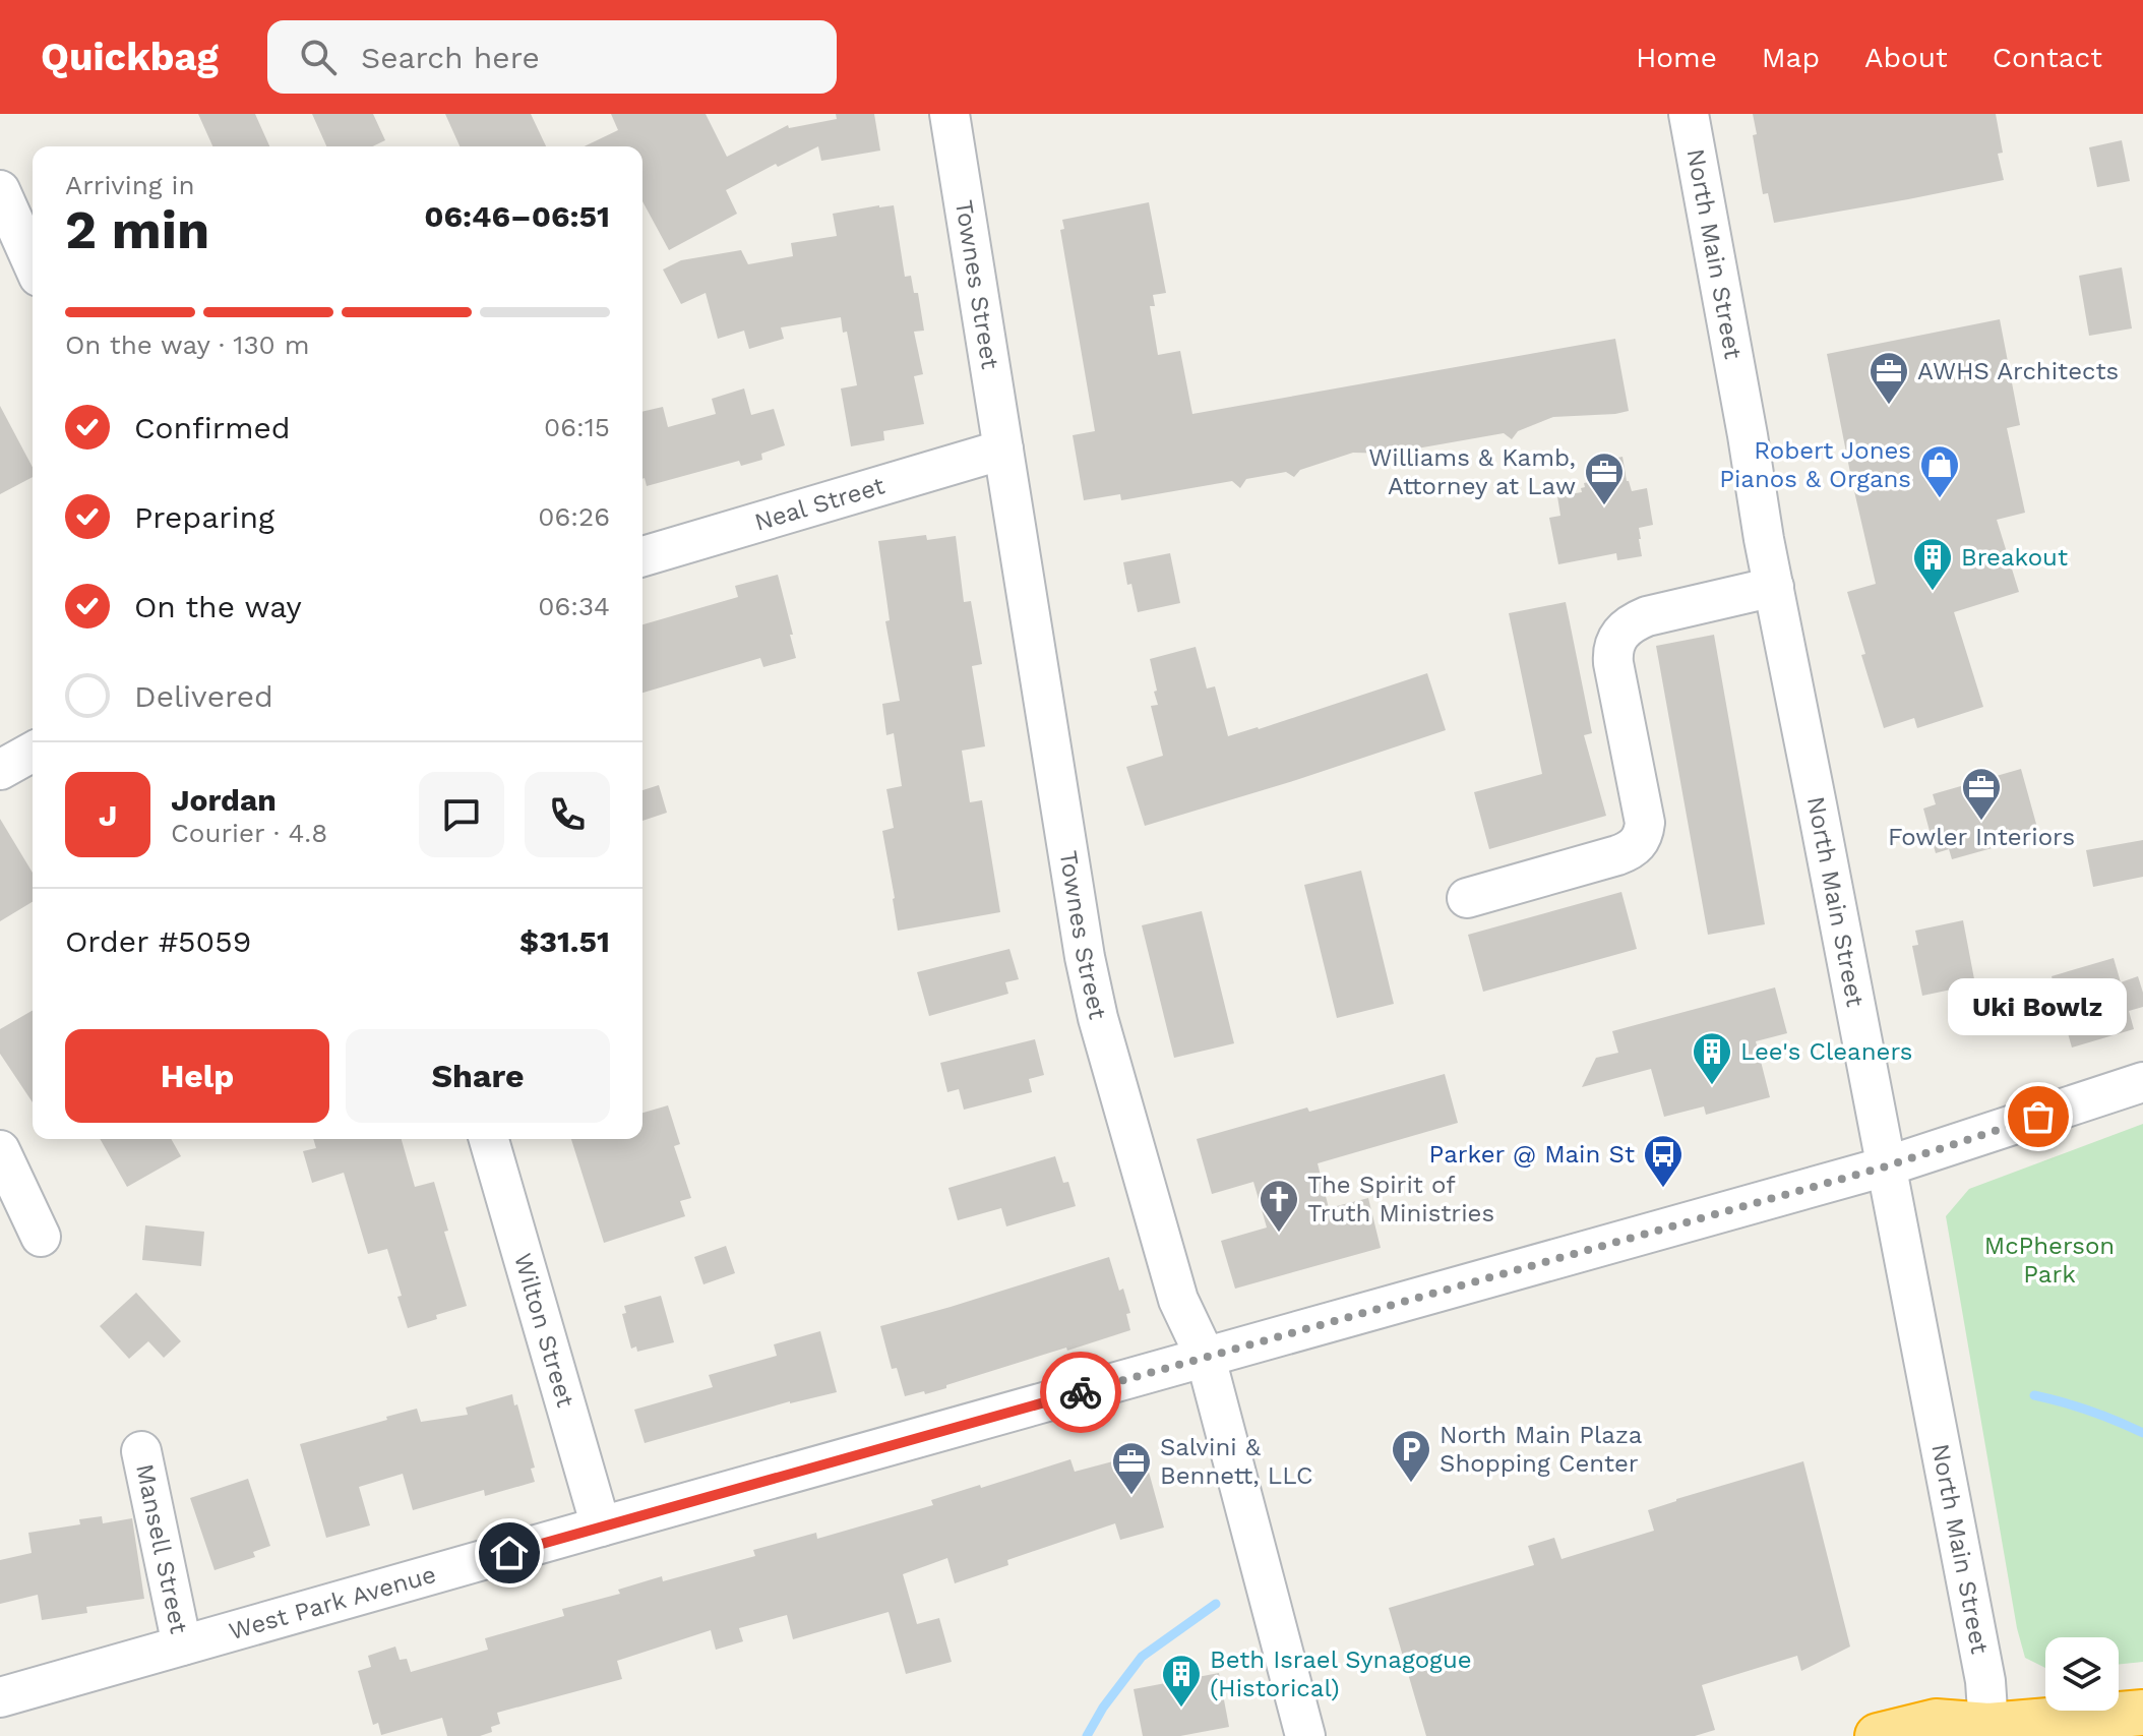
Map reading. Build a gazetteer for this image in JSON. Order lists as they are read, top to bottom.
{
  "streets": {
    "street": [
      "North Main Street",
      "Townes Street",
      "Neal Street",
      "Wilton Street",
      "Mansell Street",
      "West Park Avenue"
    ]
  },
  "crossings": [
    ["North Main Street", "West Park Avenue"],
    ["Townes Street", "Neal Street"],
    ["Townes Street", "West Park Avenue"],
    ["Wilton Street", "West Park Avenue"],
    ["Mansell Street", "West Park Avenue"]
  ],
  "parks": ["McPherson Park"],
  "places": {
    "office": [
      "AWHS Architects",
      "Williams & Kamb, Attorney at Law",
      "Fowler Interiors",
      "Salvini & Bennett, LLC"
    ],
    "shop": ["Robert Jones Pianos & Organs"],
    "building": ["Breakout", "Lee's Cleaners", "Beth Israel Synagogue (Historical)"],
    "other": ["Uki Bowlz"],
    "bus stop": ["Parker @ Main St"],
    "church": ["The Spirit of Truth Ministries"],
    "parking": ["North Main Plaza Shopping Center"]
  },
  "page": {
    "header": "Quickbag",
    "search": "Search here",
    "nav": [
      "Home",
      "Map",
      "About",
      "Contact"
    ],
    "heading": ["2 min", "Arriving in", "06:46–06:51"],
    "panel": [
      "Jordan",
      "Courier · 4.8",
      "Order #5059",
      "$31.51"
    ],
    "bar": "On the way · 130 m",
    "list": [
      ["Confirmed", "06:15"],
      ["Preparing", "06:26"],
      ["On the way", "06:34"],
      "Delivered"
    ],
    "round": "J",
    "bubble": "Uki Bowlz",
    "buttons": ["Help", "Share"]
  }
}
